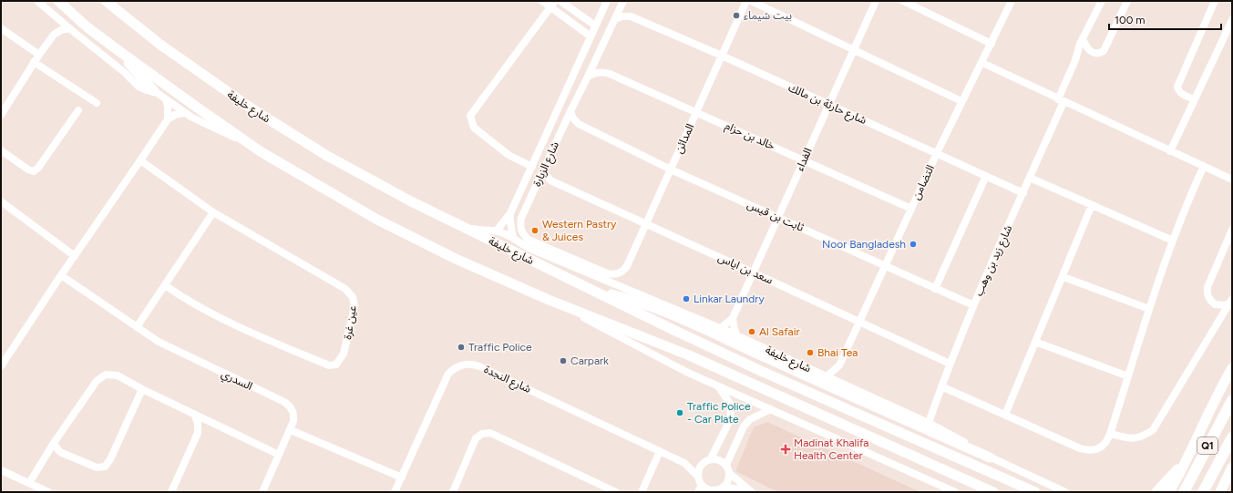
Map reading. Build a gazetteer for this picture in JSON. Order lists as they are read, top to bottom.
{
  "streets": {
    "highway": ["Q1"],
    "main road": ["شارع خليفة"],
    "street": [
      "شارع حارثة بن مالك",
      "خالد بن حزام",
      "المدائن",
      "الفداء",
      "شارع الزبارة",
      "التضامن",
      "ثابت بن قيس",
      "شارع زيد بن وهب",
      "سعد بن اياس",
      "عين غرة",
      "شارع النجدة",
      "السدري"
    ]
  },
  "crossings": [
    ["شارع حارثة بن مالك", "المدائن"],
    ["شارع حارثة بن مالك", "الفداء"],
    ["شارع حارثة بن مالك", "التضامن"],
    ["شارع حارثة بن مالك", "شارع زيد بن وهب"],
    ["شارع خليفة", "الفداء"],
    ["شارع خليفة", "شارع الزبارة"],
    ["شارع خليفة", "التضامن"],
    ["شارع خليفة", "شارع زيد بن وهب"],
    ["خالد بن حزام", "المدائن"],
    ["خالد بن حزام", "الفداء"],
    ["خالد بن حزام", "شارع الزبارة"],
    ["خالد بن حزام", "التضامن"],
    ["المدائن", "شارع الزبارة"],
    ["المدائن", "ثابت بن قيس"],
    ["المدائن", "سعد بن اياس"],
    ["الفداء", "ثابت بن قيس"],
    ["الفداء", "سعد بن اياس"],
    ["شارع الزبارة", "سعد بن اياس"],
    ["التضامن", "ثابت بن قيس"],
    ["التضامن", "سعد بن اياس"],
    ["ثابت بن قيس", "شارع زيد بن وهب"],
    ["شارع زيد بن وهب", "سعد بن اياس"]
  ],
  "places": {
    "other": [
      "بيت شيماء",
      "Western Pastry & Juices",
      "Noor Bangladesh",
      "Linkar Laundry",
      "Al Safair",
      "Traffic Police",
      "Bhai Tea",
      "Carpark",
      "Traffic Police - Car Plate"
    ],
    "health": ["Madinat Khalifa Health Center"]
  },
  "scale_bar": "100 m"
}
